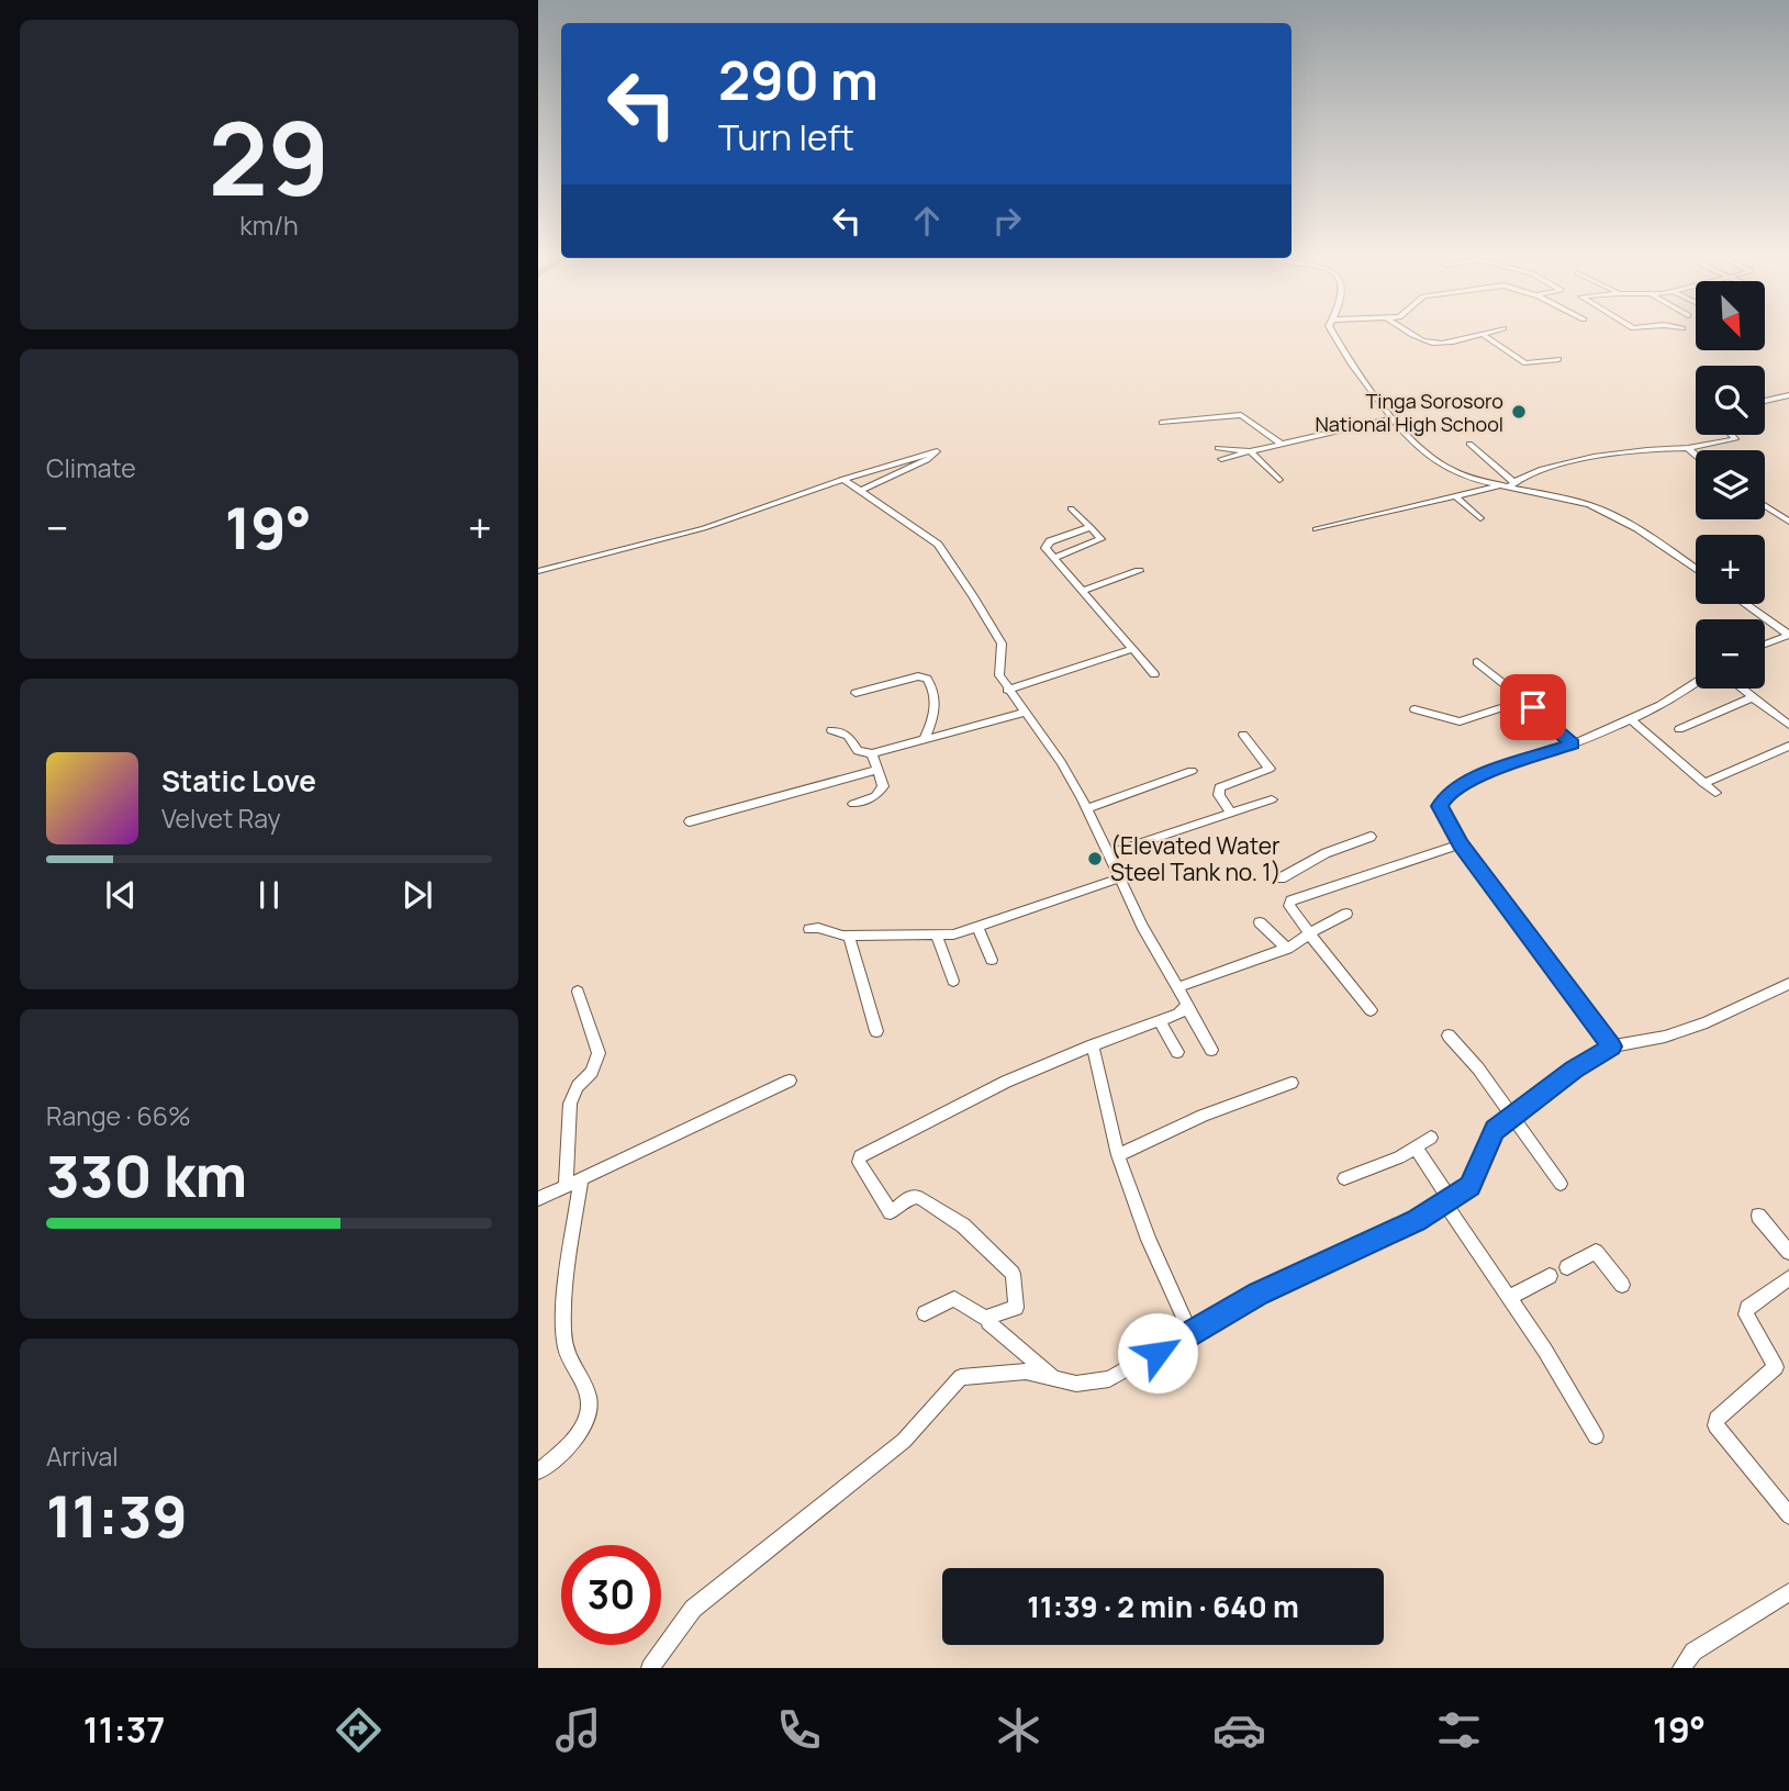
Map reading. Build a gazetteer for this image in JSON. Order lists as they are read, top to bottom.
{
  "places": ["Tinga Sorosoro National High School", "(Elevated Water Steel Tank no. 1)"],
  "north": "bottom right",
  "page": {
    "tile": [
      ["29", "km/h"],
      "Climate",
      ["Range · 66%", "330 km"],
      ["Arrival", "11:39"]
    ],
    "turn": ["290 m", "Turn left"],
    "map_buttons": ["+", "−"],
    "heat": ["−", "19°", "+"],
    "song": ["Static Love", "Velvet Ray"],
    "limit": "30",
    "trip": "11:39 · 2 min · 640 m",
    "tabs": ["11:37", "19°"]
  }
}
